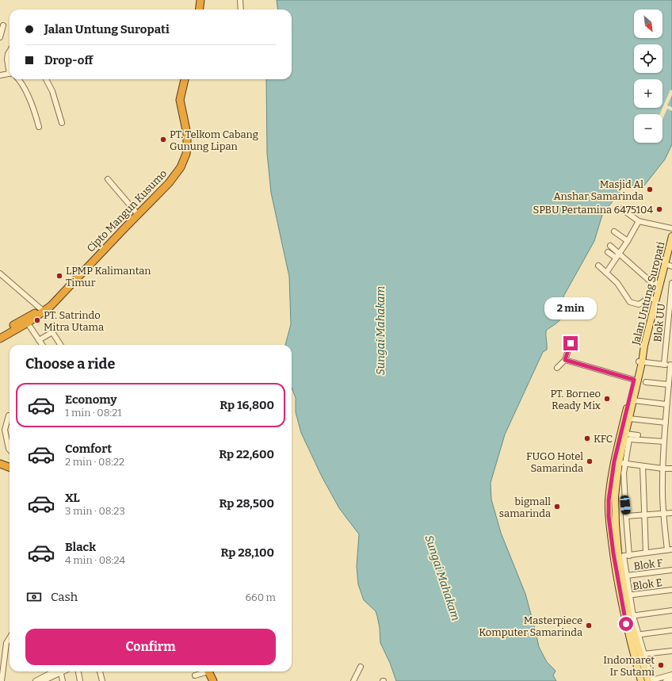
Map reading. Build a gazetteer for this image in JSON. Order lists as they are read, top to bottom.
{
  "streets": {
    "highway": ["Cipto Mangun Kusumo"],
    "main road": ["Jalan Untung Suropati"],
    "street": ["Blok UU", "Blok F", "Blok E"]
  },
  "crossings": [
    ["Jalan Untung Suropati", "Blok E"]
  ],
  "water": ["Sungai Mahakam"],
  "places": [
    "PT. Telkom Cabang Gunung Lipan",
    "Masjid Al Anshar Samarinda",
    "SPBU Pertamina 6475104",
    "LPMP Kalimantan Timur",
    "PT. Satrindo Mitra Utama",
    "PT. Borneo Ready Mix",
    "KFC",
    "FUGO Hotel Samarinda",
    "bigmall samarinda",
    "Masterpiece Komputer Samarinda",
    "Indomaret Ir Sutami"
  ],
  "north": "bottom right",
  "page": {
    "map_buttons": ["+", "−"],
    "banner": ["Jalan Untung Suropati", "Drop-off"],
    "bubble": "2 min",
    "heading": "Choose a ride",
    "list": [
      {
        "name": "Economy",
        "note": "1 min · 08:21",
        "value": "Rp 16,800"
      },
      {
        "name": "Comfort",
        "note": "2 min · 08:22",
        "value": "Rp 22,600"
      },
      {
        "name": "XL",
        "note": "3 min · 08:23",
        "value": "Rp 28,500"
      },
      {
        "name": "Black",
        "note": "4 min · 08:24",
        "value": "Rp 28,100"
      }
    ],
    "pay": ["Cash", "660 m"],
    "buttons": "Confirm"
  }
}
